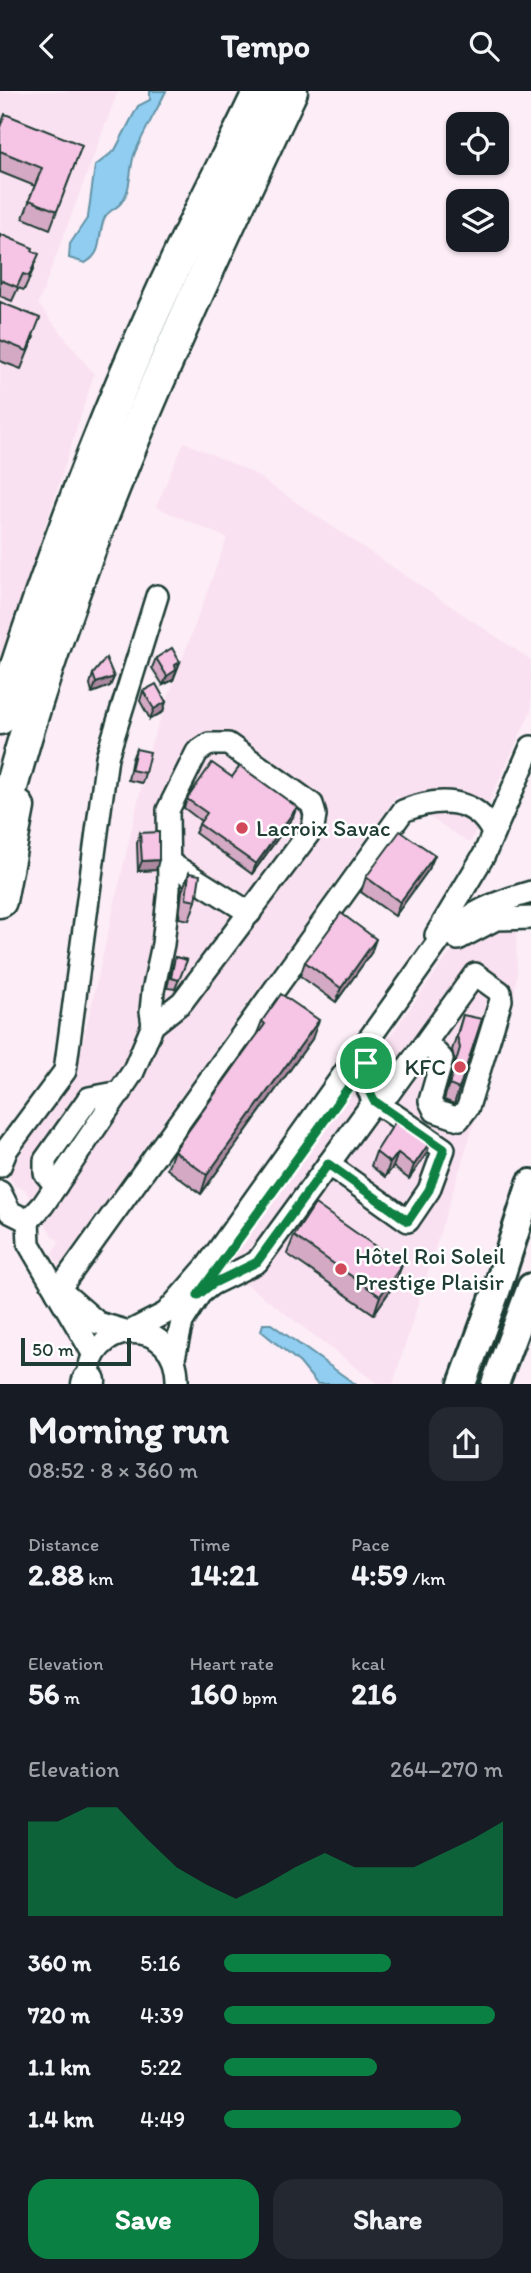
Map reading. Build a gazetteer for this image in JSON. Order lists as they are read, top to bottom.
{
  "places": ["Lacroix Savac", "KFC", "Hôtel Roi Soleil Prestige Plaisir"],
  "scale_bar": "50 m",
  "page": {
    "header": "Tempo",
    "scale": "50 m",
    "heading": ["Morning run", "08:52 · 8 × 360 m"],
    "stats": [
      ["Distance", "2.88 km"],
      ["Time", "14:21"],
      ["Pace", "4:59 /km"],
      ["Elevation", "56 m"],
      ["Heart rate", "160 bpm"],
      ["kcal", "216"]
    ],
    "chart": ["Elevation", "264–270 m"],
    "list": [
      {
        "name": "360 m",
        "note": "5:16"
      },
      {
        "name": "720 m",
        "note": "4:39"
      },
      {
        "name": "1.1 km",
        "note": "5:22"
      },
      {
        "name": "1.4 km",
        "note": "4:49"
      }
    ],
    "buttons": ["Save", "Share"]
  }
}
